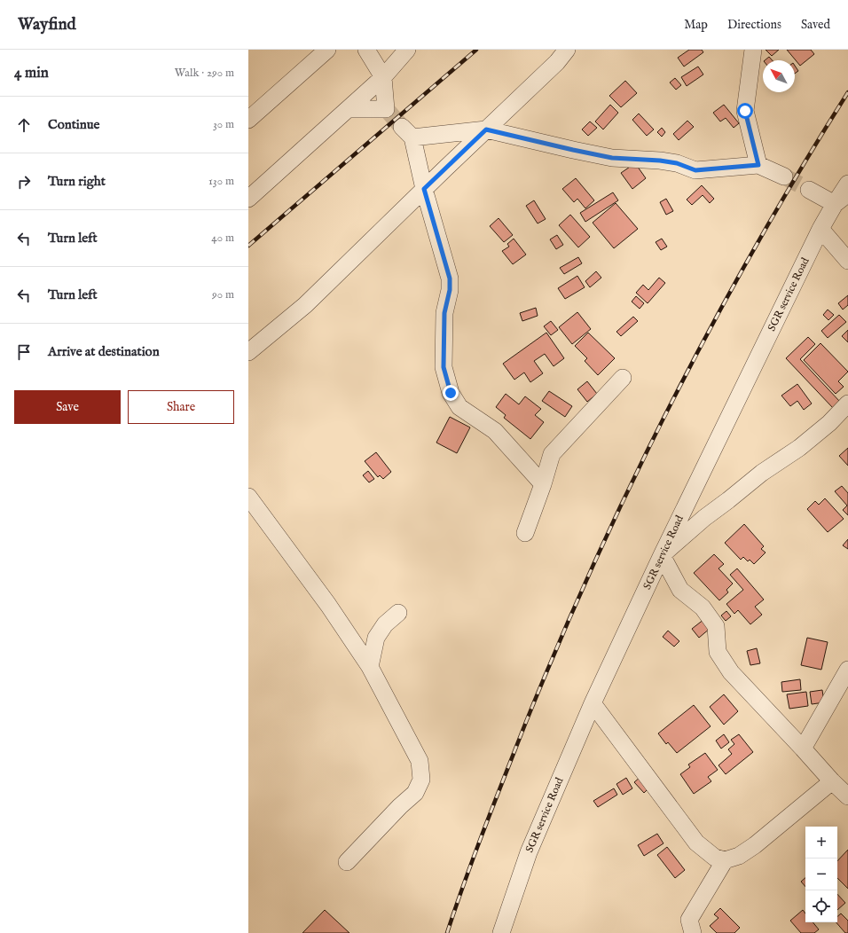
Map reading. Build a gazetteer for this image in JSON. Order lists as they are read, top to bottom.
{
  "streets": {
    "street": ["SGR service Road"]
  },
  "north": "top left",
  "page": {
    "header": "Wayfind",
    "nav": ["Map", "Directions", "Saved"],
    "heading": ["4 min", "Walk · 290 m"],
    "list": [
      ["Continue", "30 m"],
      ["Turn right", "130 m"],
      ["Turn left", "40 m"],
      ["Turn left", "90 m"],
      "Arrive at destination"
    ],
    "buttons": ["Save", "Share"],
    "map_buttons": ["+", "−"]
  }
}
